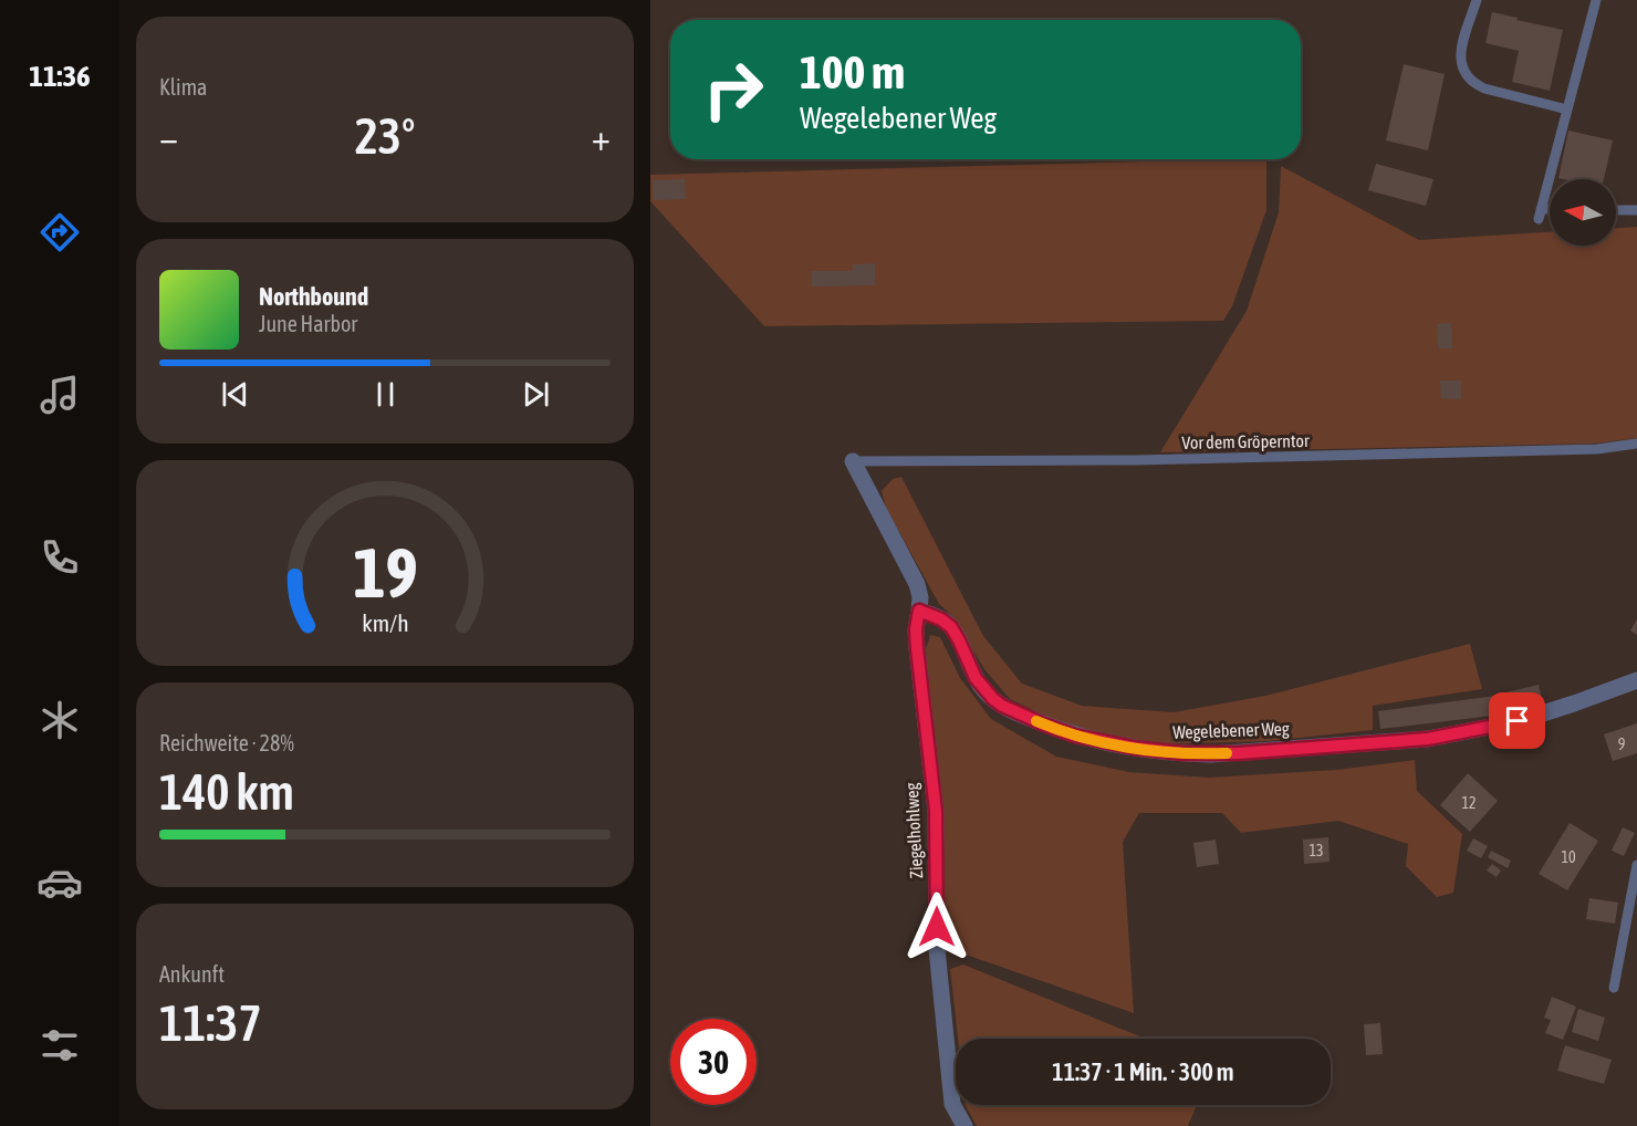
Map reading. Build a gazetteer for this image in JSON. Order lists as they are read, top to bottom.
{
  "streets": {
    "street": ["Wegelebener Weg", "Ziegelhohlweg"],
    "lane": ["Vor dem Gröperntor"]
  },
  "crossings": [
    ["Wegelebener Weg", "Ziegelhohlweg"]
  ],
  "house_numbers": [
    "9",
    "12",
    "13",
    "10"
  ],
  "north": "left",
  "page": {
    "tabs": "11:36",
    "tile": [
      "Klima",
      ["Reichweite · 28%", "140 km"],
      ["Ankunft", "11:37"]
    ],
    "turn": ["100 m", "Wegelebener Weg"],
    "heat": ["−", "23°", "+"],
    "song": ["Northbound", "June Harbor"],
    "limit": "30",
    "trip": "11:37 · 1 Min. · 300 m",
    "gauge": ["19", "km/h"]
  }
}
